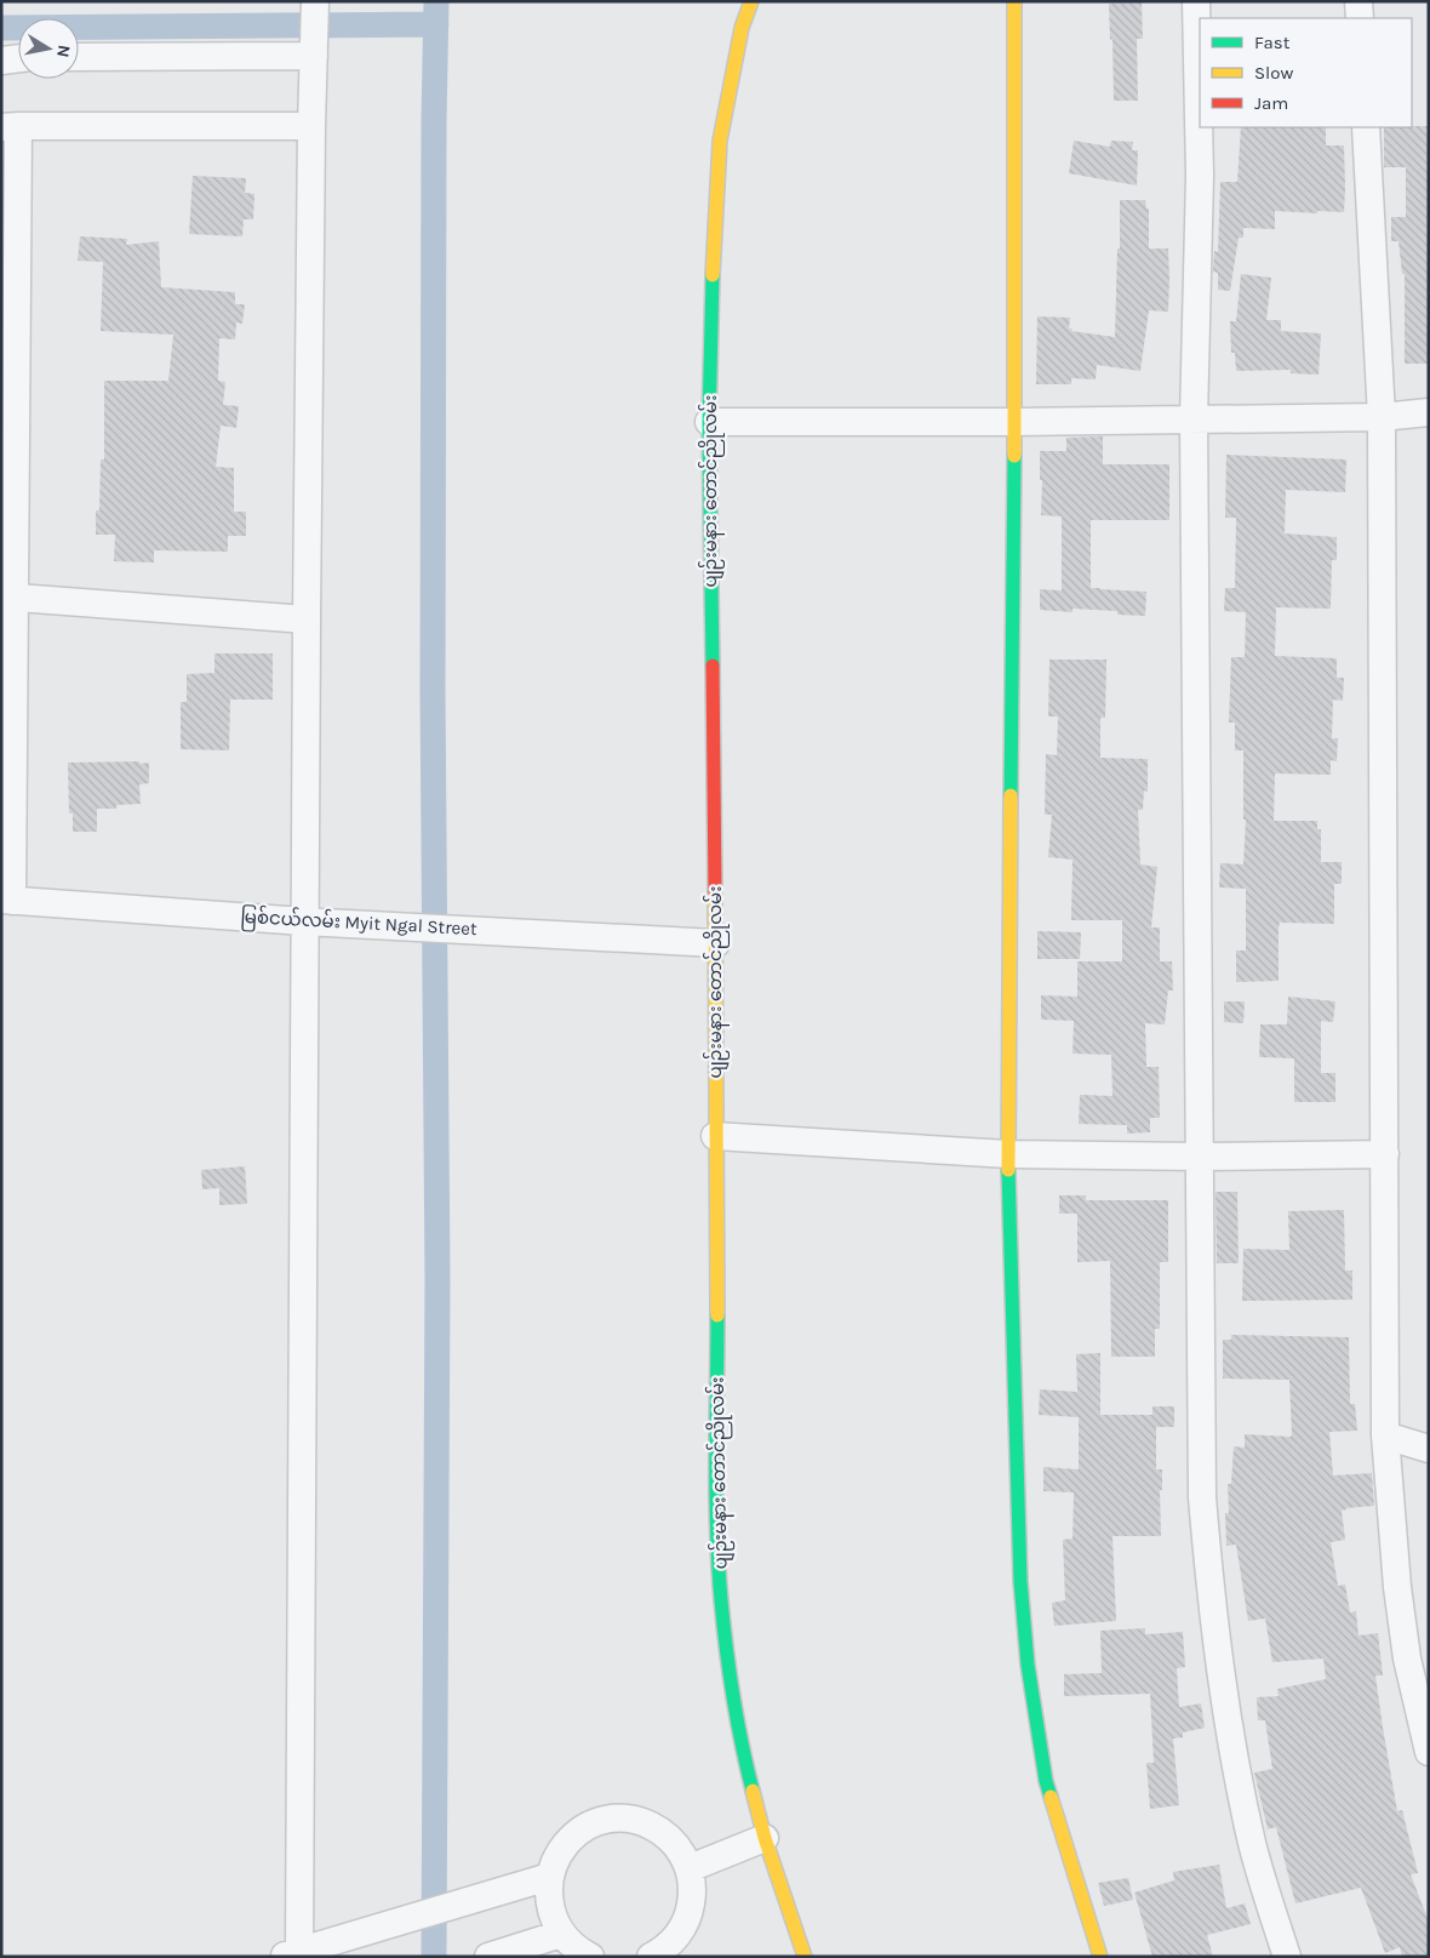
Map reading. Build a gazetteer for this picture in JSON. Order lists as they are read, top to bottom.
{
  "streets": {
    "main road": ["ပျဉ်းမနား တောင်ညိုလမ်း"],
    "street": ["မြစ်ငယ်လမ်း Myit Ngal Street"]
  },
  "crossings": [
    ["ပျဉ်းမနား တောင်ညိုလမ်း", "မြစ်ငယ်လမ်း Myit Ngal Street"]
  ],
  "legend": ["Fast", "Slow", "Jam"],
  "north": "right"
}
